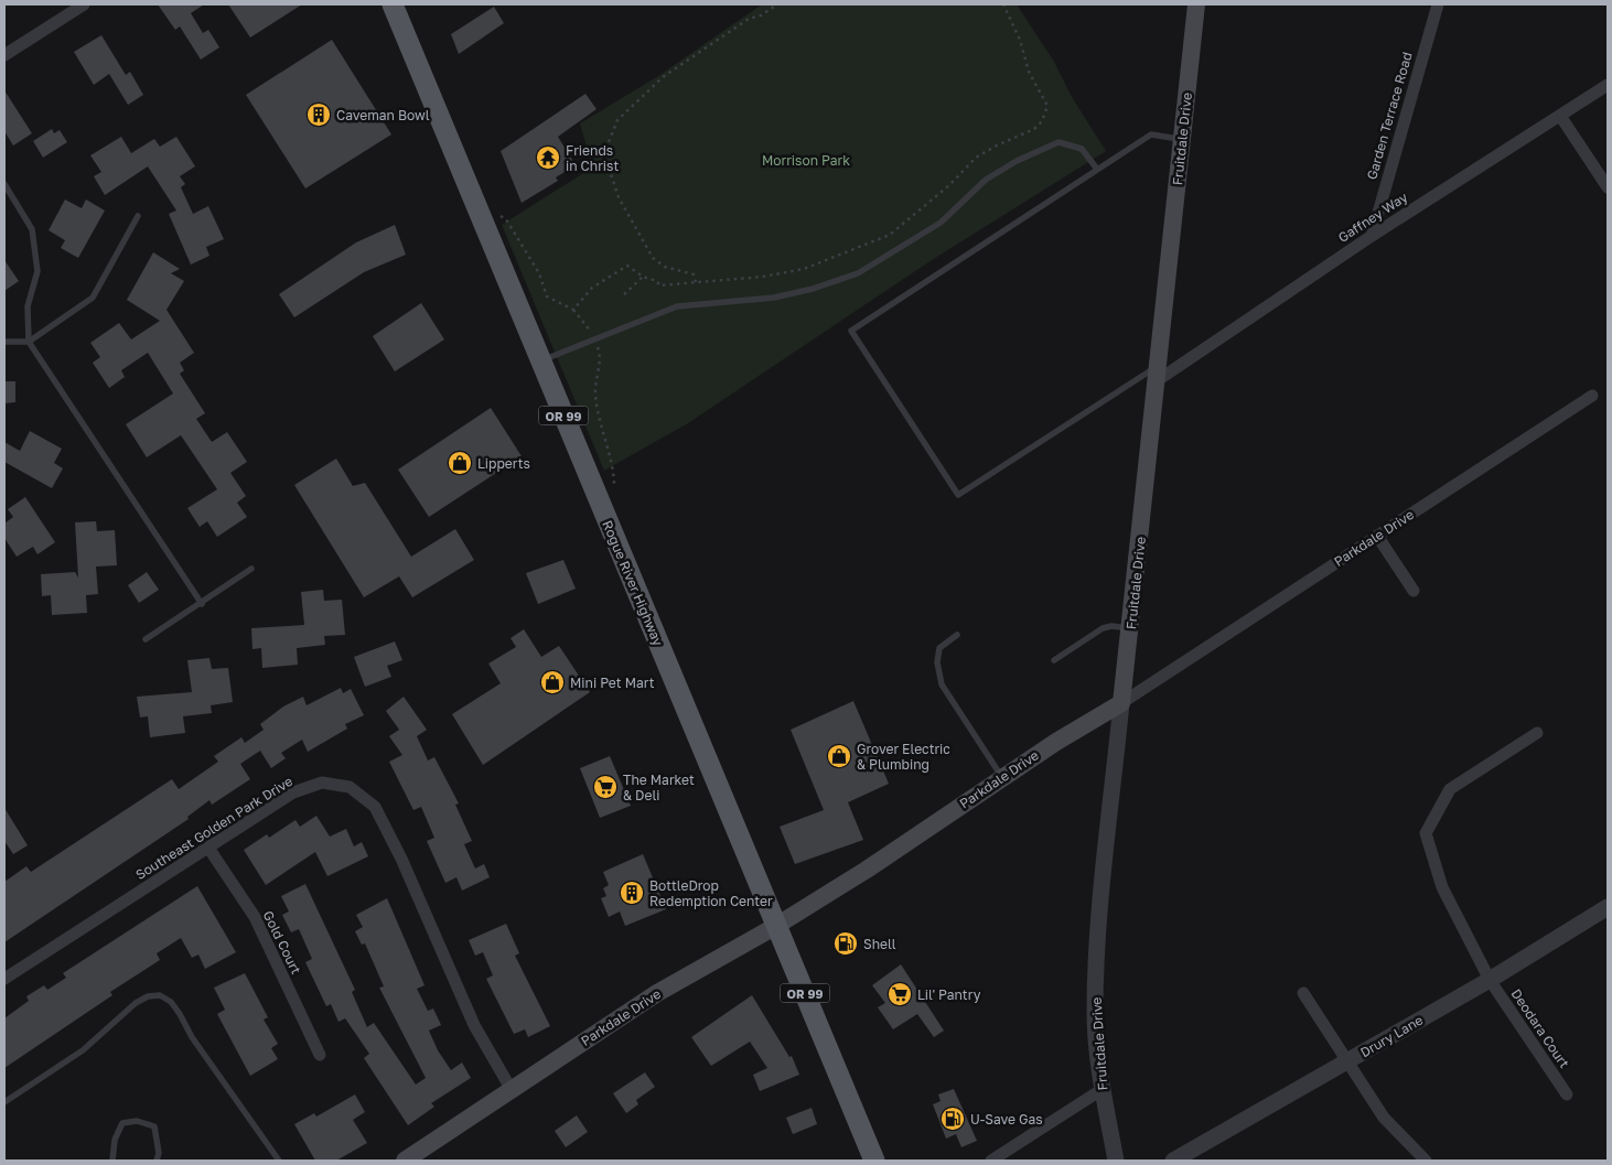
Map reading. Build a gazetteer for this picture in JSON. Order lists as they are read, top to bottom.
{
  "streets": {
    "main road": [
      "Fruitdale Drive",
      "OR 99",
      "Parkdale Drive",
      "Rogue River Highway"
    ],
    "street": [
      "Garden Terrace Road",
      "Gaffney Way",
      "Southeast Golden Park Drive",
      "Gold Court",
      "Deodara Court",
      "Drury Lane"
    ]
  },
  "crossings": [
    ["Garden Terrace Road", "Gaffney Way"],
    ["Fruitdale Drive", "Gaffney Way"],
    ["Fruitdale Drive", "Parkdale Drive"],
    ["Parkdale Drive", "Rogue River Highway"],
    ["Parkdale Drive", "Southeast Golden Park Drive"],
    ["Southeast Golden Park Drive", "Gold Court"],
    ["Deodara Court", "Drury Lane"]
  ],
  "parks": ["Morrison Park"],
  "places": {
    "building": ["Caveman Bowl", "BottleDrop Redemption Center"],
    "temple": ["Friends in Christ"],
    "shop": ["Lipperts", "Mini Pet Mart", "Grover Electric & Plumbing"],
    "supermarket": ["The Market & Deli", "Lil' Pantry"],
    "fuel station": ["Shell", "U-Save Gas"]
  }
}
